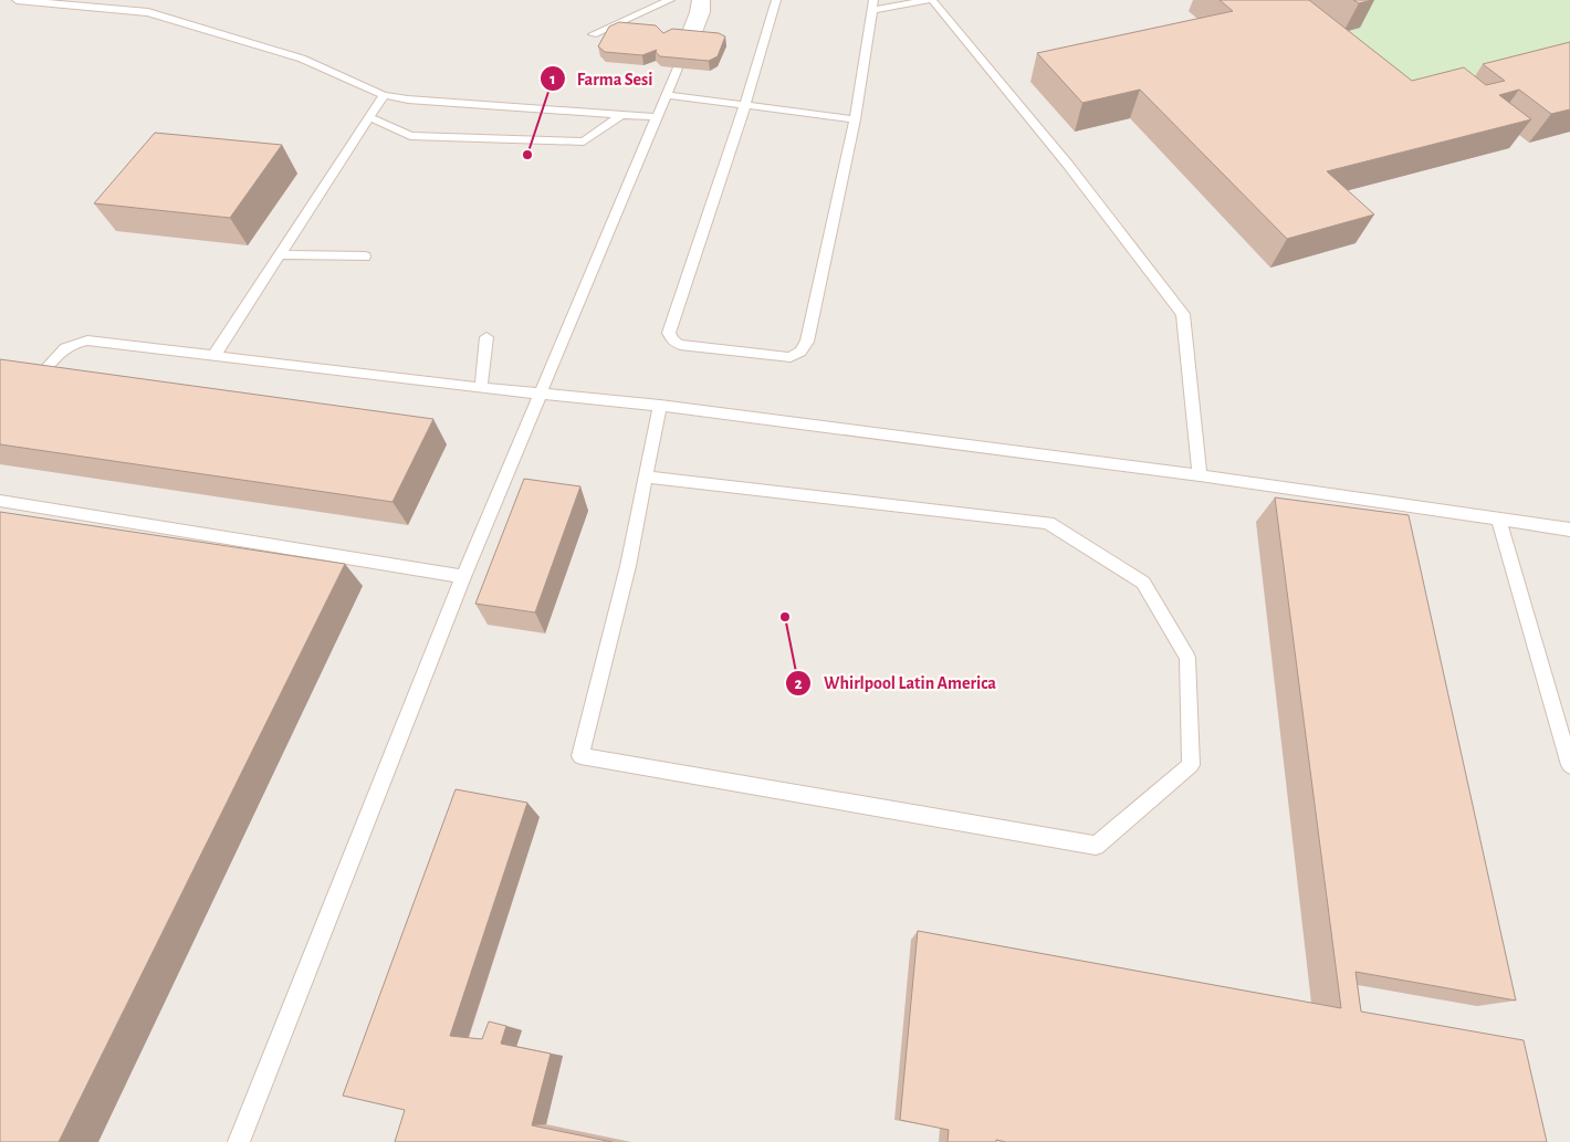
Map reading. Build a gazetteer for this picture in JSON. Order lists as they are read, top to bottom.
{
  "places": ["Farma Sesi", "Whirlpool Latin America"]
}
